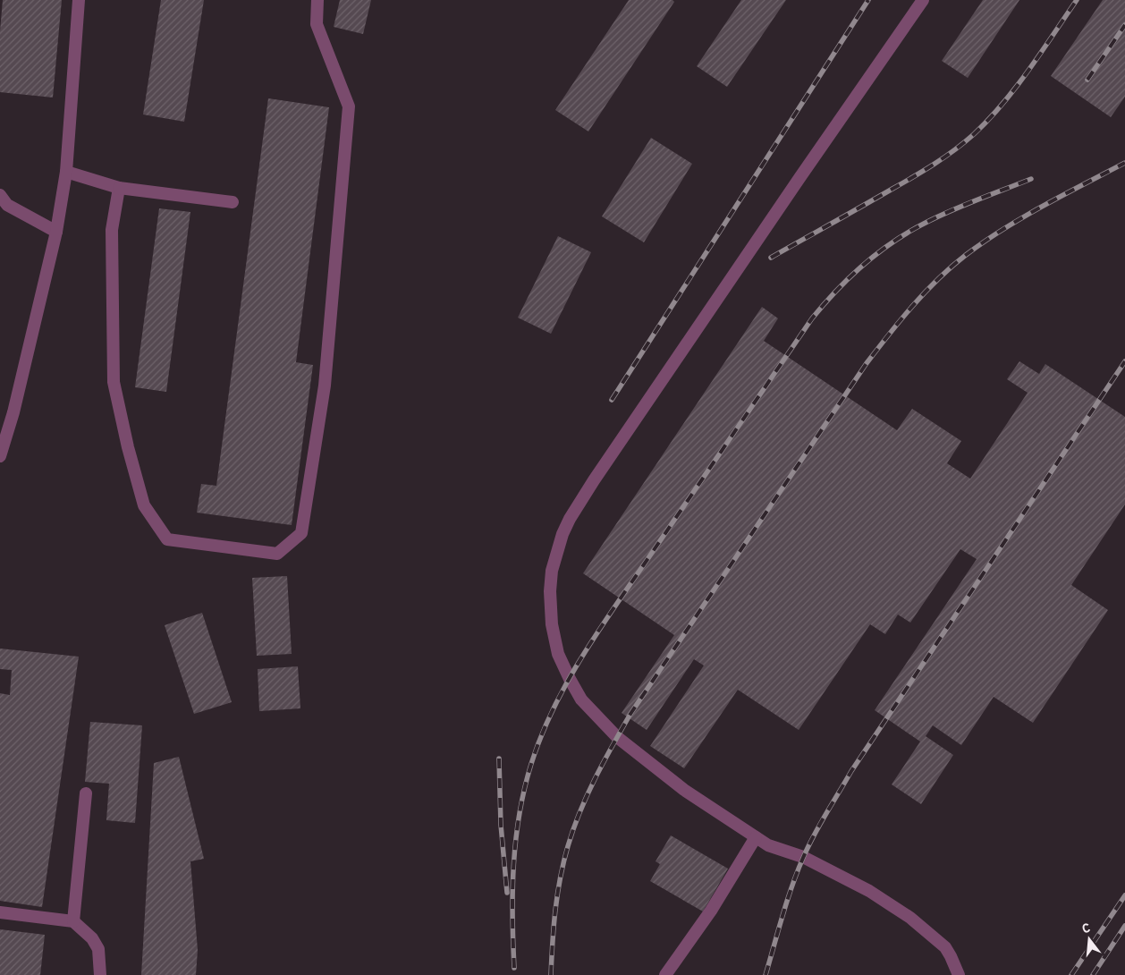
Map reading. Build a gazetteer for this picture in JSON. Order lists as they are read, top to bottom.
{
  "north": "top"
}
